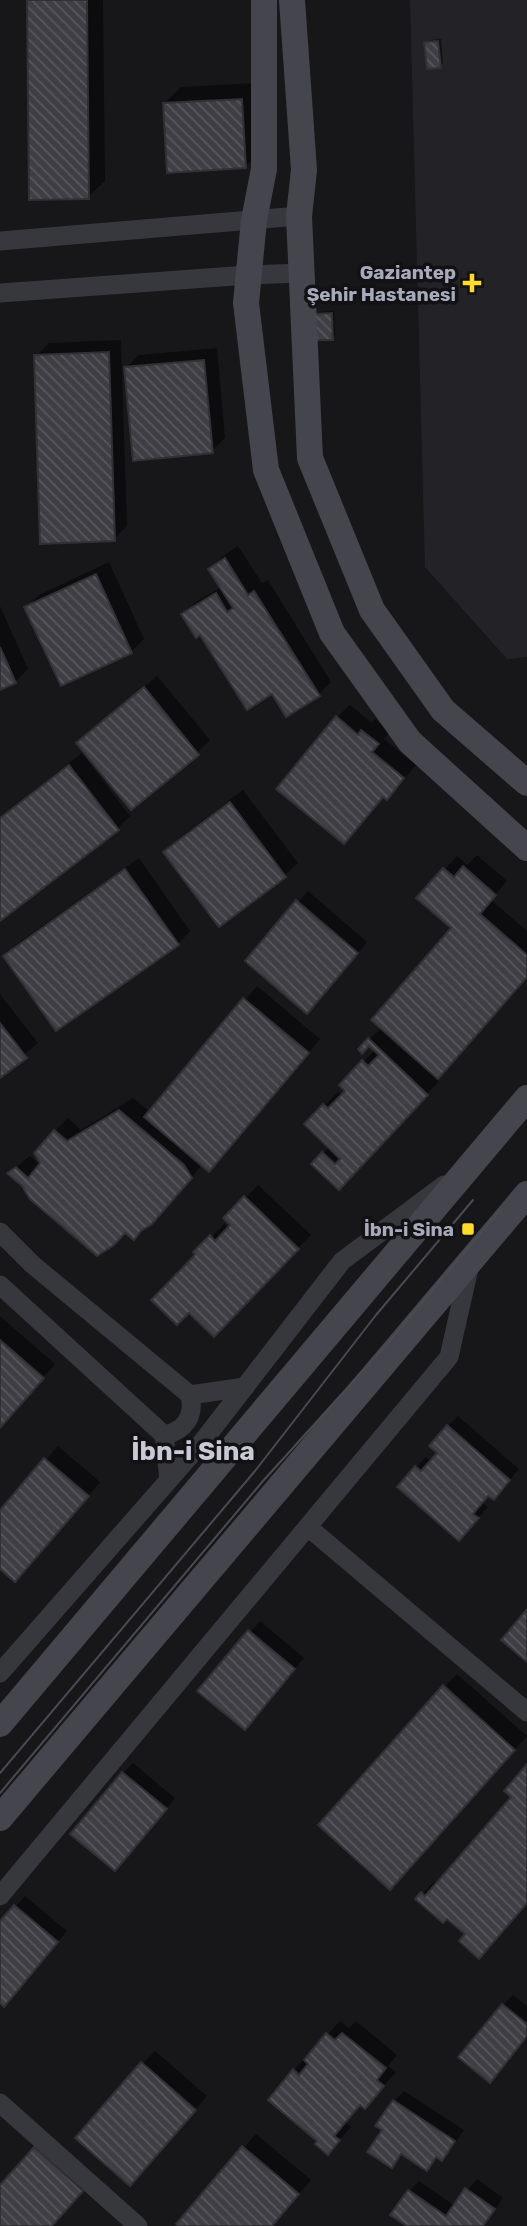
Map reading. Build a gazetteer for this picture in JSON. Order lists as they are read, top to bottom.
{
  "districts": ["İbn-i Sina"],
  "places": {
    "health": ["Gaziantep Şehir Hastanesi"],
    "transit": ["İbn-i Sina"]
  }
}
